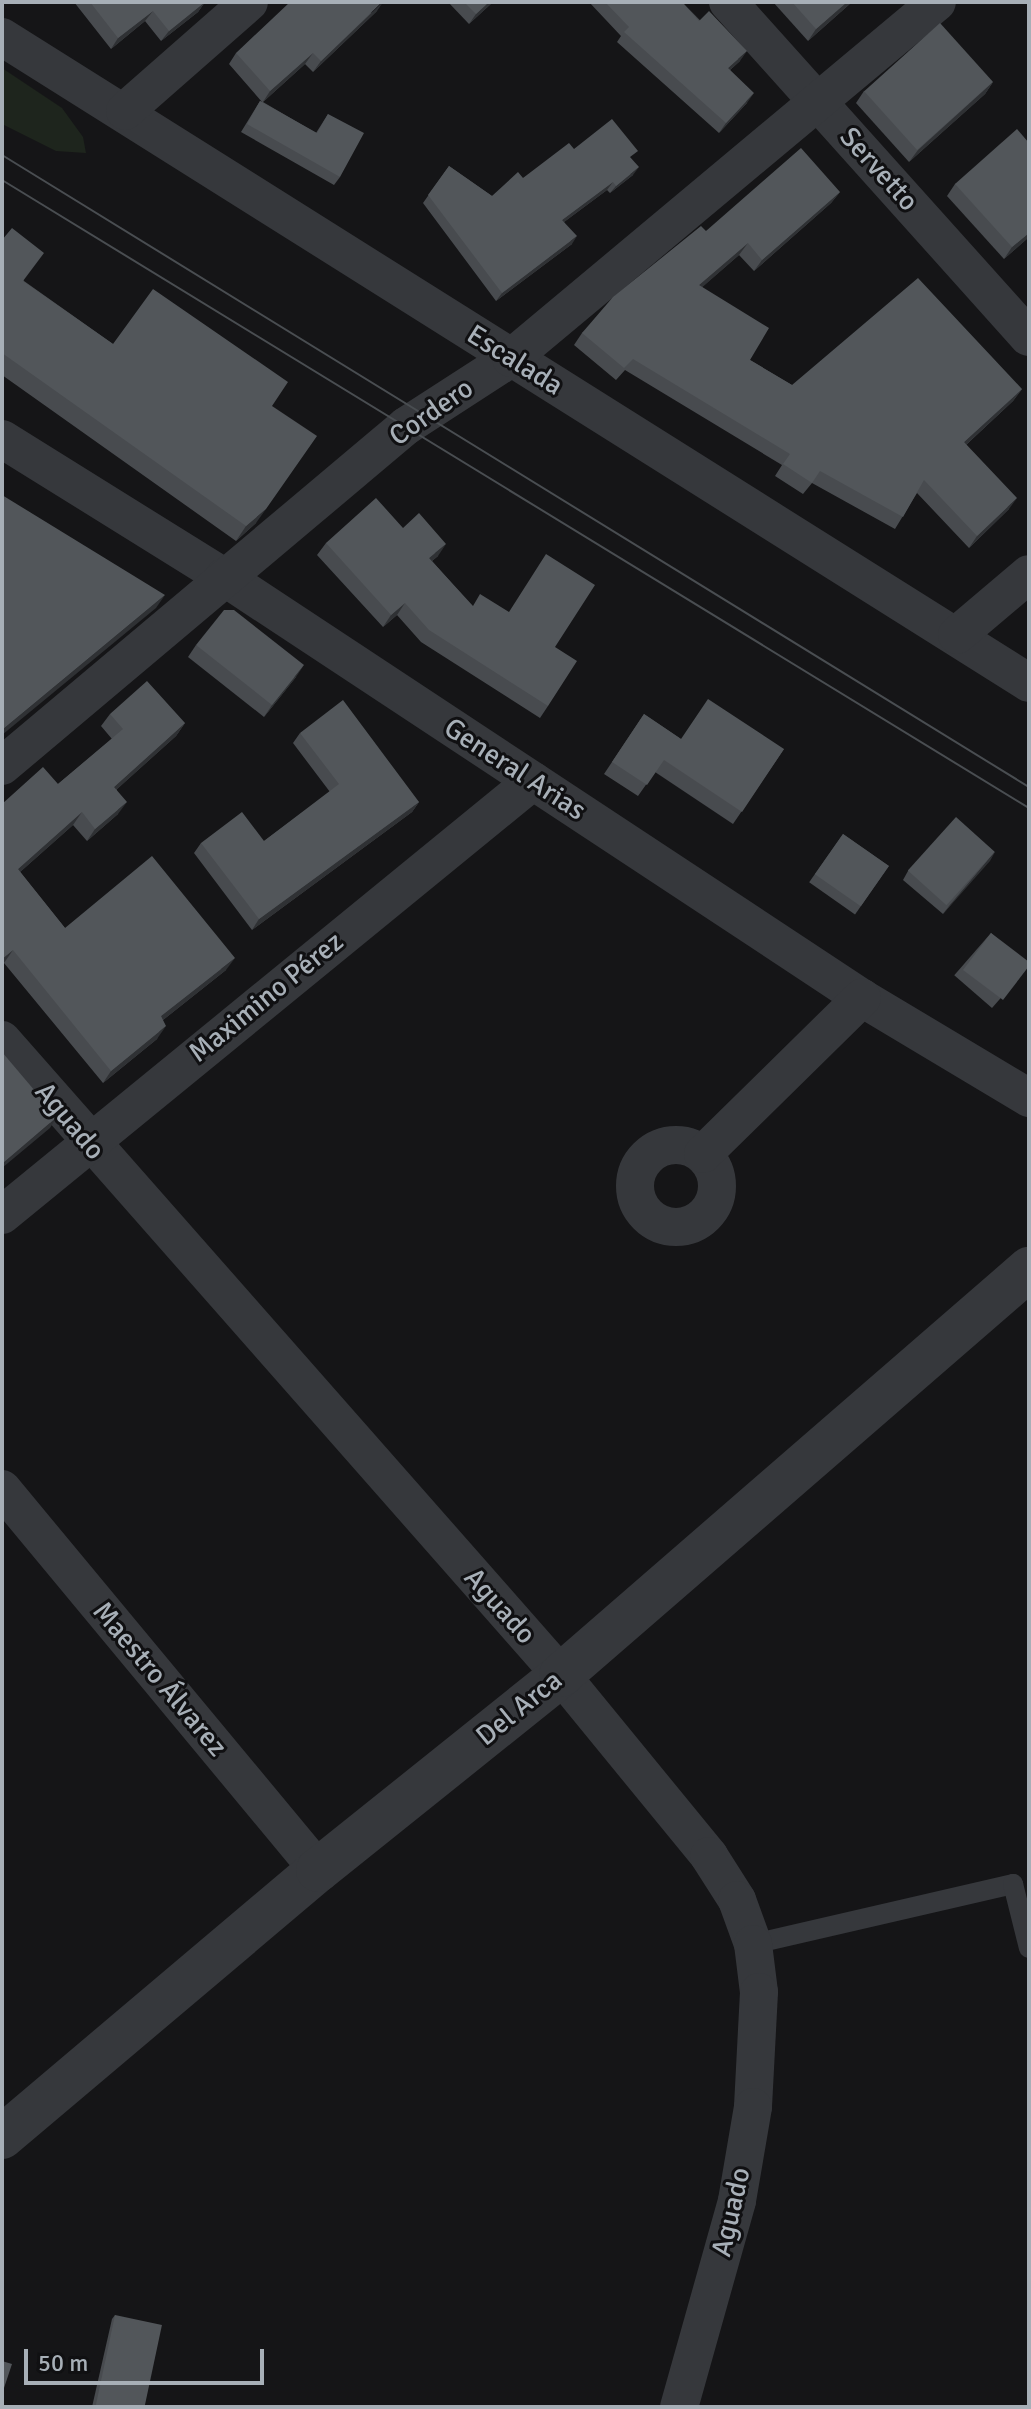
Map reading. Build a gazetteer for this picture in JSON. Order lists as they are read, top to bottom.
{
  "streets": {
    "street": [
      "Servetto",
      "Escalada",
      "Cordero",
      "General Arias",
      "Maximino Pérez",
      "Aguado",
      "Maestro Álvarez",
      "Del Arca"
    ]
  },
  "crossings": [
    ["Servetto", "Cordero"],
    ["Escalada", "Cordero"],
    ["Cordero", "General Arias"],
    ["General Arias", "Maximino Pérez"],
    ["Maximino Pérez", "Aguado"],
    ["Aguado", "Del Arca"],
    ["Maestro Álvarez", "Del Arca"]
  ],
  "scale_bar": "50 m"
}
